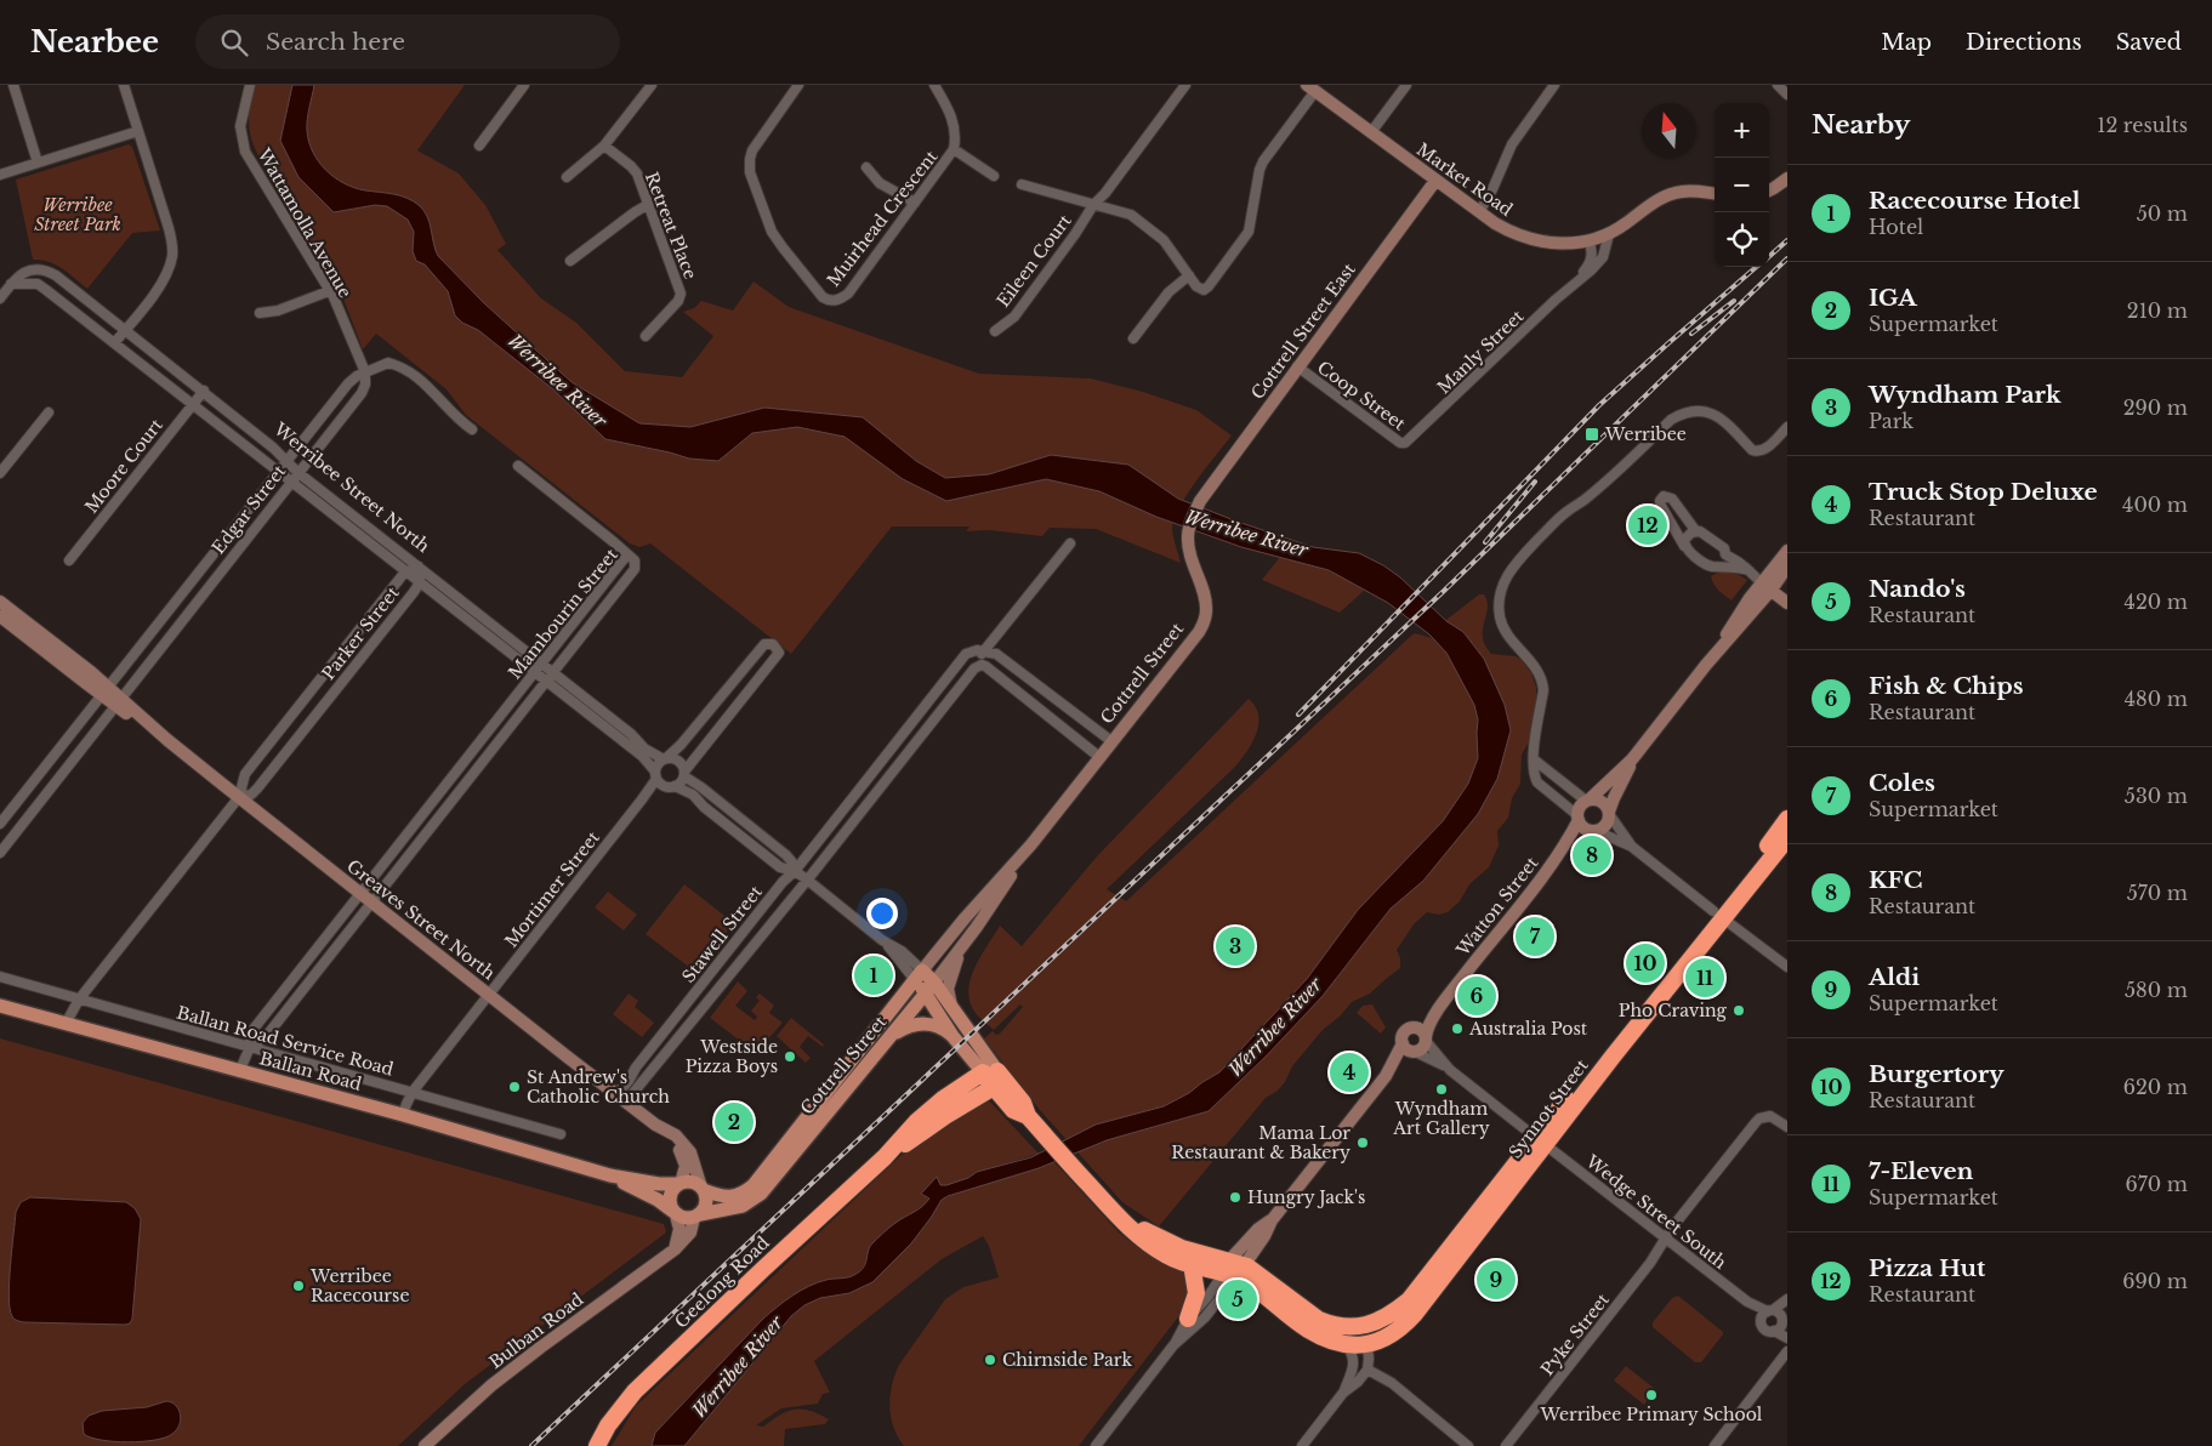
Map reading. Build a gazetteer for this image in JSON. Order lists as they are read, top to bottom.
{
  "streets": {
    "highway": ["Synnot Street", "Geelong Road"],
    "main road": ["Cottrell Street", "Ballan Road"],
    "street": [
      "Market Road",
      "Muirhead Crescent",
      "Wattamolla Avenue",
      "Retreat Place",
      "Eileen Court",
      "Cottrell Street East",
      "Manly Street",
      "Coop Street",
      "Moore Court",
      "Werribee Street North",
      "Edgar Street",
      "Mambourin Street",
      "Parker Street",
      "Mortimer Street",
      "Watton Street",
      "Greaves Street North",
      "Stawell Street",
      "Ballan Road Service Road",
      "Wedge Street South",
      "Bulban Road",
      "Pyke Street"
    ]
  },
  "crossings": [
    ["Market Road", "Cottrell Street East"],
    ["Market Road", "Manly Street"],
    ["Wattamolla Avenue", "Edgar Street"],
    ["Cottrell Street East", "Coop Street"],
    ["Cottrell Street East", "Cottrell Street"],
    ["Manly Street", "Coop Street"],
    ["Moore Court", "Werribee Street North"],
    ["Werribee Street North", "Edgar Street"],
    ["Werribee Street North", "Mambourin Street"],
    ["Werribee Street North", "Parker Street"],
    ["Werribee Street North", "Mortimer Street"],
    ["Edgar Street", "Greaves Street North"],
    ["Mambourin Street", "Greaves Street North"],
    ["Mambourin Street", "Ballan Road Service Road"],
    ["Mambourin Street", "Ballan Road"],
    ["Parker Street", "Greaves Street North"],
    ["Parker Street", "Ballan Road Service Road"],
    ["Parker Street", "Ballan Road"],
    ["Cottrell Street", "Greaves Street North"],
    ["Cottrell Street", "Ballan Road"],
    ["Cottrell Street", "Bulban Road"],
    ["Mortimer Street", "Greaves Street North"],
    ["Mortimer Street", "Ballan Road Service Road"],
    ["Mortimer Street", "Ballan Road"],
    ["Watton Street", "Wedge Street South"],
    ["Greaves Street North", "Stawell Street"],
    ["Greaves Street North", "Ballan Road"],
    ["Greaves Street North", "Bulban Road"],
    ["Ballan Road", "Bulban Road"],
    ["Synnot Street", "Wedge Street South"],
    ["Wedge Street South", "Pyke Street"]
  ],
  "water": ["Werribee River"],
  "parks": ["Werribee Street Park"],
  "places": {
    "transit": ["Werribee"],
    "other": [
      "Pho Craving",
      "Australia Post",
      "Westside Pizza Boys",
      "St Andrew's Catholic Church",
      "Wyndham Art Gallery",
      "Mama Lor Restaurant & Bakery",
      "Hungry Jack's",
      "Werribee Racecourse",
      "Chirnside Park",
      "Werribee Primary School"
    ]
  },
  "north": "top",
  "page": {
    "header": "Nearbee",
    "search": "Search here",
    "nav": ["Map", "Directions", "Saved"],
    "heading": ["Nearby", "12 results"],
    "map_buttons": ["+", "−"],
    "list": [
      {
        "mark": "1",
        "name": "Racecourse Hotel",
        "note": "Hotel",
        "value": "50 m"
      },
      {
        "mark": "2",
        "name": "IGA",
        "note": "Supermarket",
        "value": "210 m"
      },
      {
        "mark": "3",
        "name": "Wyndham Park",
        "note": "Park",
        "value": "290 m"
      },
      {
        "mark": "4",
        "name": "Truck Stop Deluxe",
        "note": "Restaurant",
        "value": "400 m"
      },
      {
        "mark": "5",
        "name": "Nando's",
        "note": "Restaurant",
        "value": "420 m"
      },
      {
        "mark": "6",
        "name": "Fish & Chips",
        "note": "Restaurant",
        "value": "480 m"
      },
      {
        "mark": "7",
        "name": "Coles",
        "note": "Supermarket",
        "value": "530 m"
      },
      {
        "mark": "8",
        "name": "KFC",
        "note": "Restaurant",
        "value": "570 m"
      },
      {
        "mark": "9",
        "name": "Aldi",
        "note": "Supermarket",
        "value": "580 m"
      },
      {
        "mark": "10",
        "name": "Burgertory",
        "note": "Restaurant",
        "value": "620 m"
      },
      {
        "mark": "11",
        "name": "7-Eleven",
        "note": "Supermarket",
        "value": "670 m"
      },
      {
        "mark": "12",
        "name": "Pizza Hut",
        "note": "Restaurant",
        "value": "690 m"
      }
    ],
    "pins": [
      "12",
      "8",
      "7",
      "3",
      "10",
      "1",
      "11",
      "6",
      "4",
      "2",
      "9",
      "5"
    ]
  }
}
